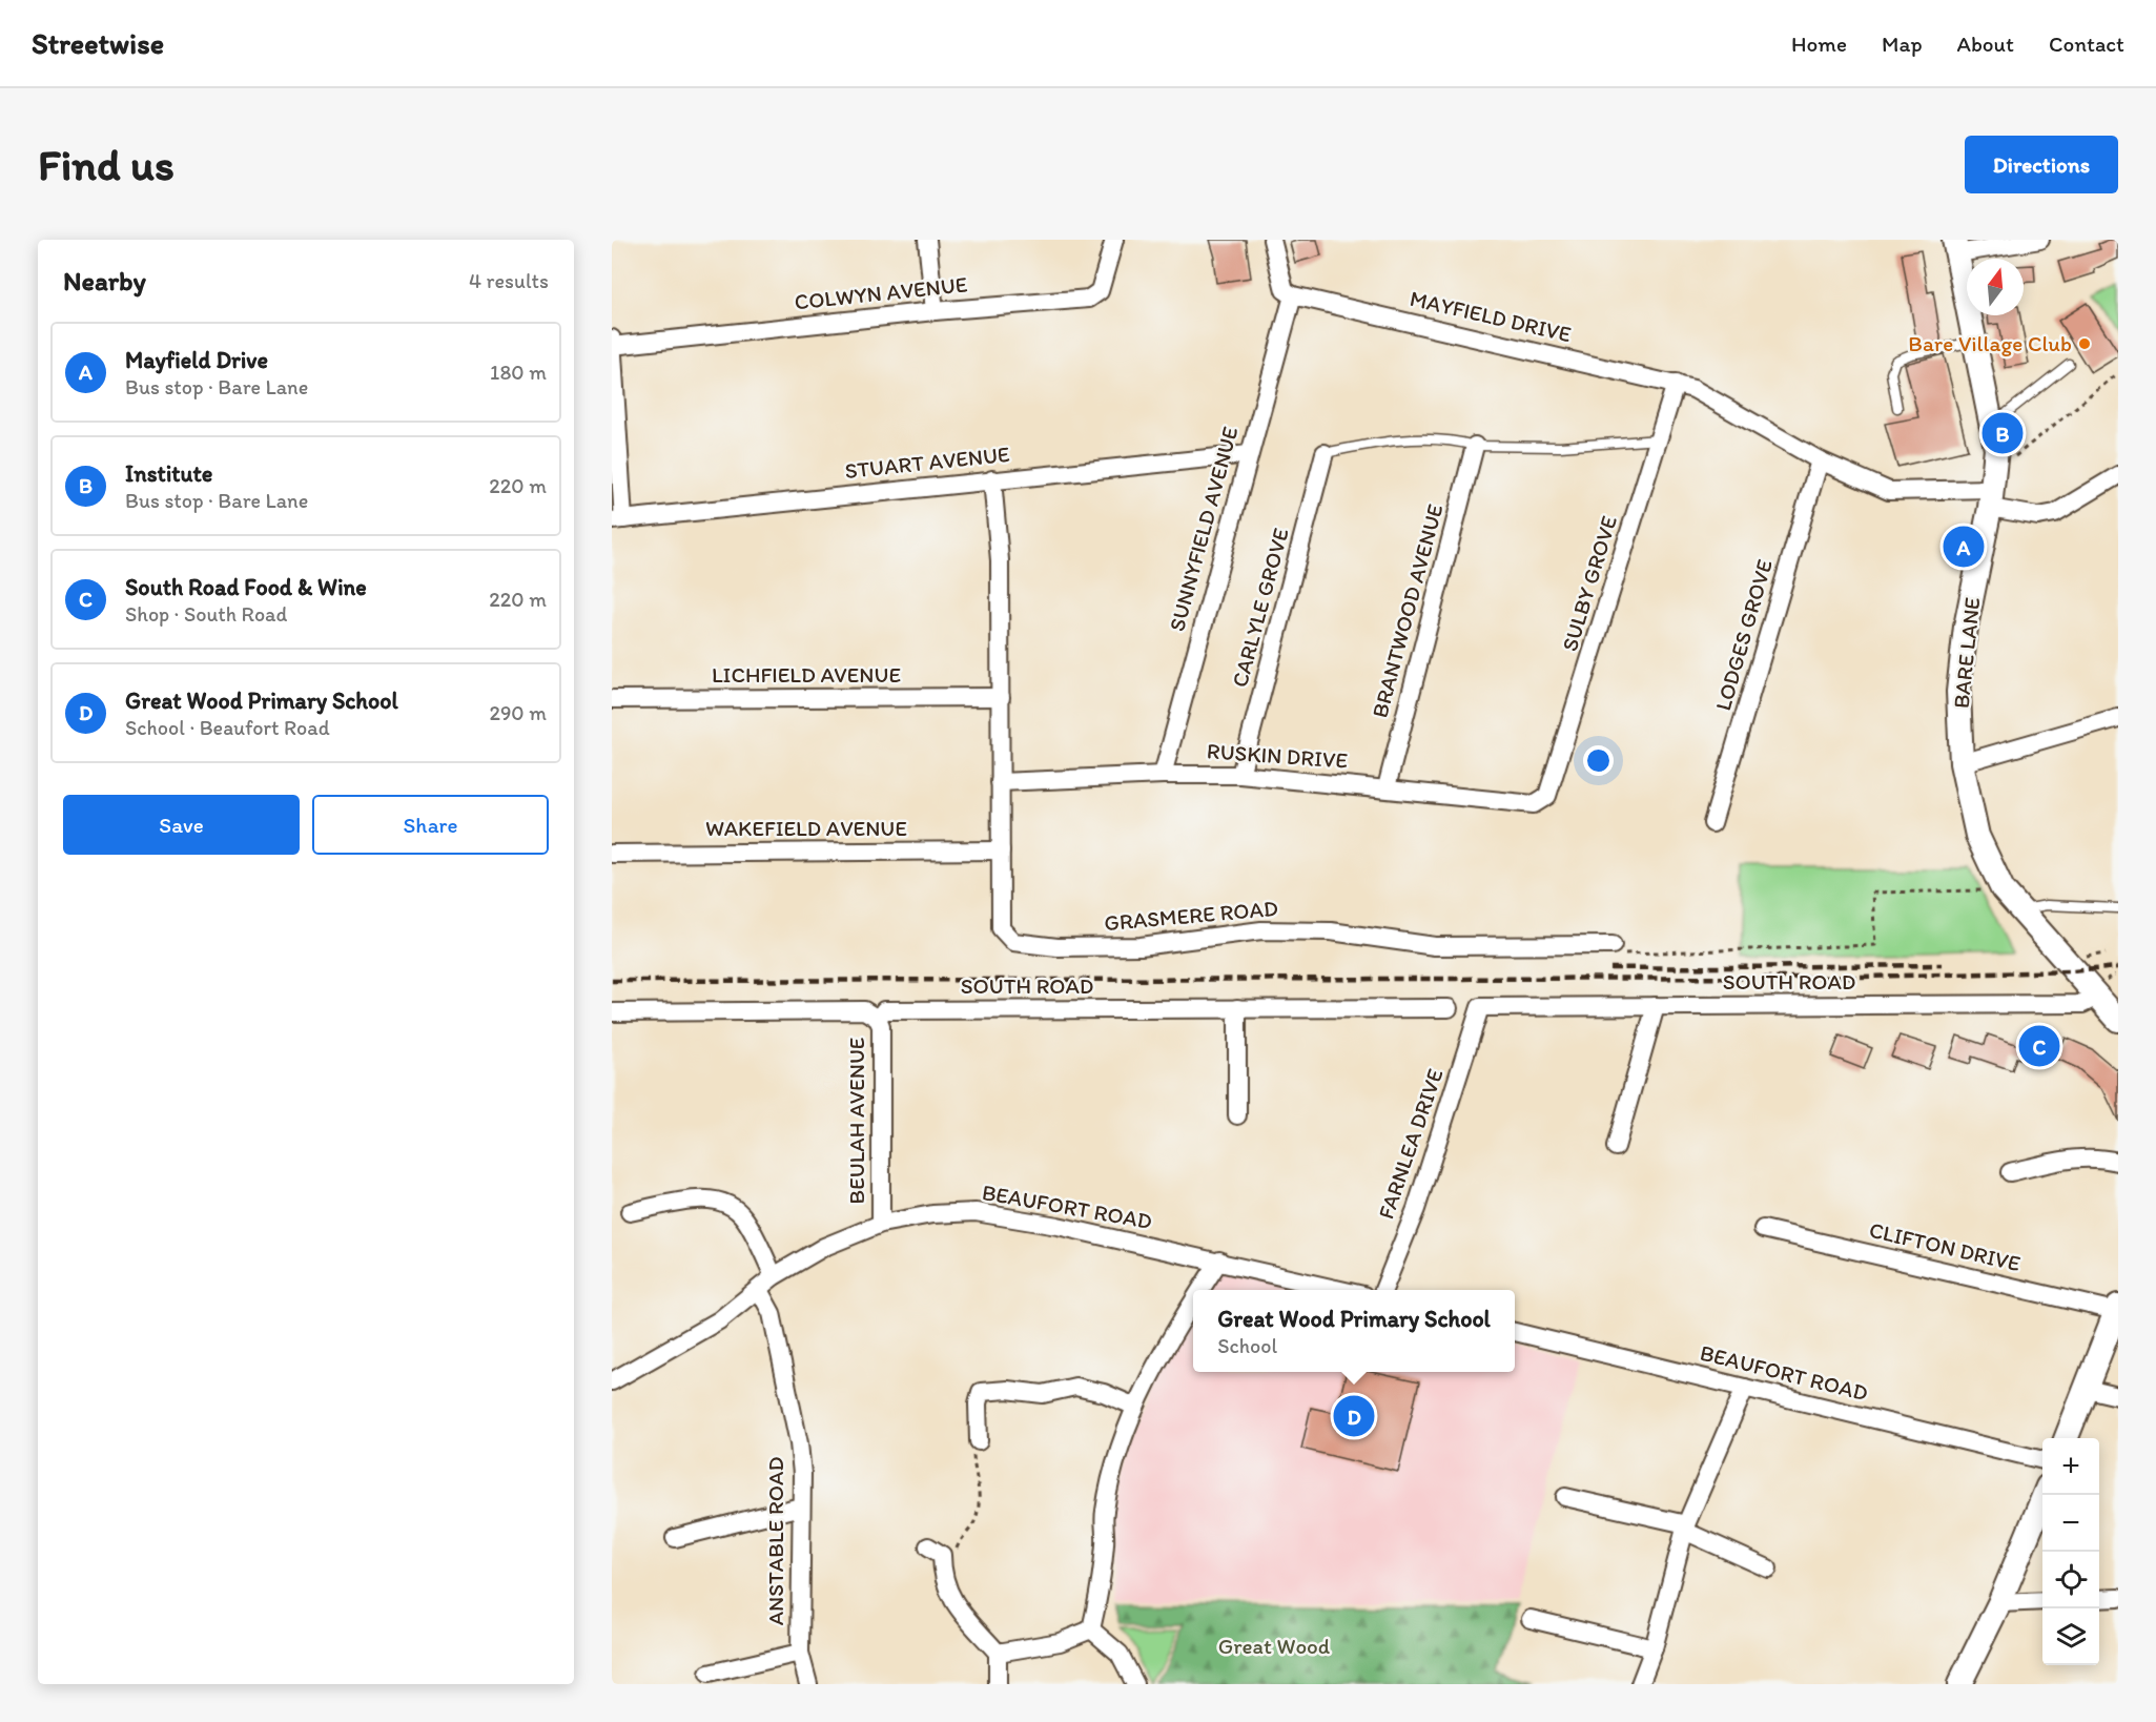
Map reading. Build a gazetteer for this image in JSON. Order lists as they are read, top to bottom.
{
  "streets": {
    "main road": ["BARE LANE"],
    "street": [
      "COLWYN AVENUE",
      "MAYFIELD DRIVE",
      "STUART AVENUE",
      "SUNNYFIELD AVENUE",
      "SULBY GROVE",
      "CARLYLE GROVE",
      "BRANTWOOD AVENUE",
      "LODGES GROVE",
      "LICHFIELD AVENUE",
      "RUSKIN DRIVE",
      "WAKEFIELD AVENUE",
      "GRASMERE ROAD",
      "SOUTH ROAD",
      "BEULAH AVENUE",
      "FARNLEA DRIVE",
      "BEAUFORT ROAD",
      "CLIFTON DRIVE",
      "ANSTABLE ROAD"
    ]
  },
  "crossings": [
    ["MAYFIELD DRIVE", "SUNNYFIELD AVENUE"],
    ["MAYFIELD DRIVE", "SULBY GROVE"],
    ["MAYFIELD DRIVE", "LODGES GROVE"],
    ["MAYFIELD DRIVE", "BARE LANE"],
    ["STUART AVENUE", "SUNNYFIELD AVENUE"],
    ["STUART AVENUE", "GRASMERE ROAD"],
    ["SUNNYFIELD AVENUE", "RUSKIN DRIVE"],
    ["SULBY GROVE", "RUSKIN DRIVE"],
    ["CARLYLE GROVE", "RUSKIN DRIVE"],
    ["BRANTWOOD AVENUE", "RUSKIN DRIVE"],
    ["BARE LANE", "SOUTH ROAD"],
    ["LICHFIELD AVENUE", "GRASMERE ROAD"],
    ["RUSKIN DRIVE", "GRASMERE ROAD"],
    ["WAKEFIELD AVENUE", "GRASMERE ROAD"],
    ["SOUTH ROAD", "BEULAH AVENUE"],
    ["SOUTH ROAD", "FARNLEA DRIVE"],
    ["BEULAH AVENUE", "BEAUFORT ROAD"],
    ["BEAUFORT ROAD", "ANSTABLE ROAD"]
  ],
  "parks": ["Great Wood"],
  "places": ["Bare Village Club"],
  "north": "top",
  "page": {
    "header": "Streetwise",
    "nav": [
      "Home",
      "Map",
      "About",
      "Contact"
    ],
    "buttons": [
      "Directions",
      ["Save", "Share"]
    ],
    "title": "Find us",
    "heading": ["Nearby", "4 results"],
    "list": [
      {
        "mark": "A",
        "name": "Mayfield Drive",
        "note": "Bus stop · Bare Lane",
        "value": "180 m"
      },
      {
        "mark": "B",
        "name": "Institute",
        "note": "Bus stop · Bare Lane",
        "value": "220 m"
      },
      {
        "mark": "C",
        "name": "South Road Food & Wine",
        "note": "Shop · South Road",
        "value": "220 m"
      },
      {
        "mark": "D",
        "name": "Great Wood Primary School",
        "note": "School · Beaufort Road",
        "value": "290 m"
      }
    ],
    "pins": [
      "B",
      "A",
      "C",
      "D"
    ],
    "popup": ["Great Wood Primary School", "School"],
    "map_buttons": ["+", "−"]
  }
}
